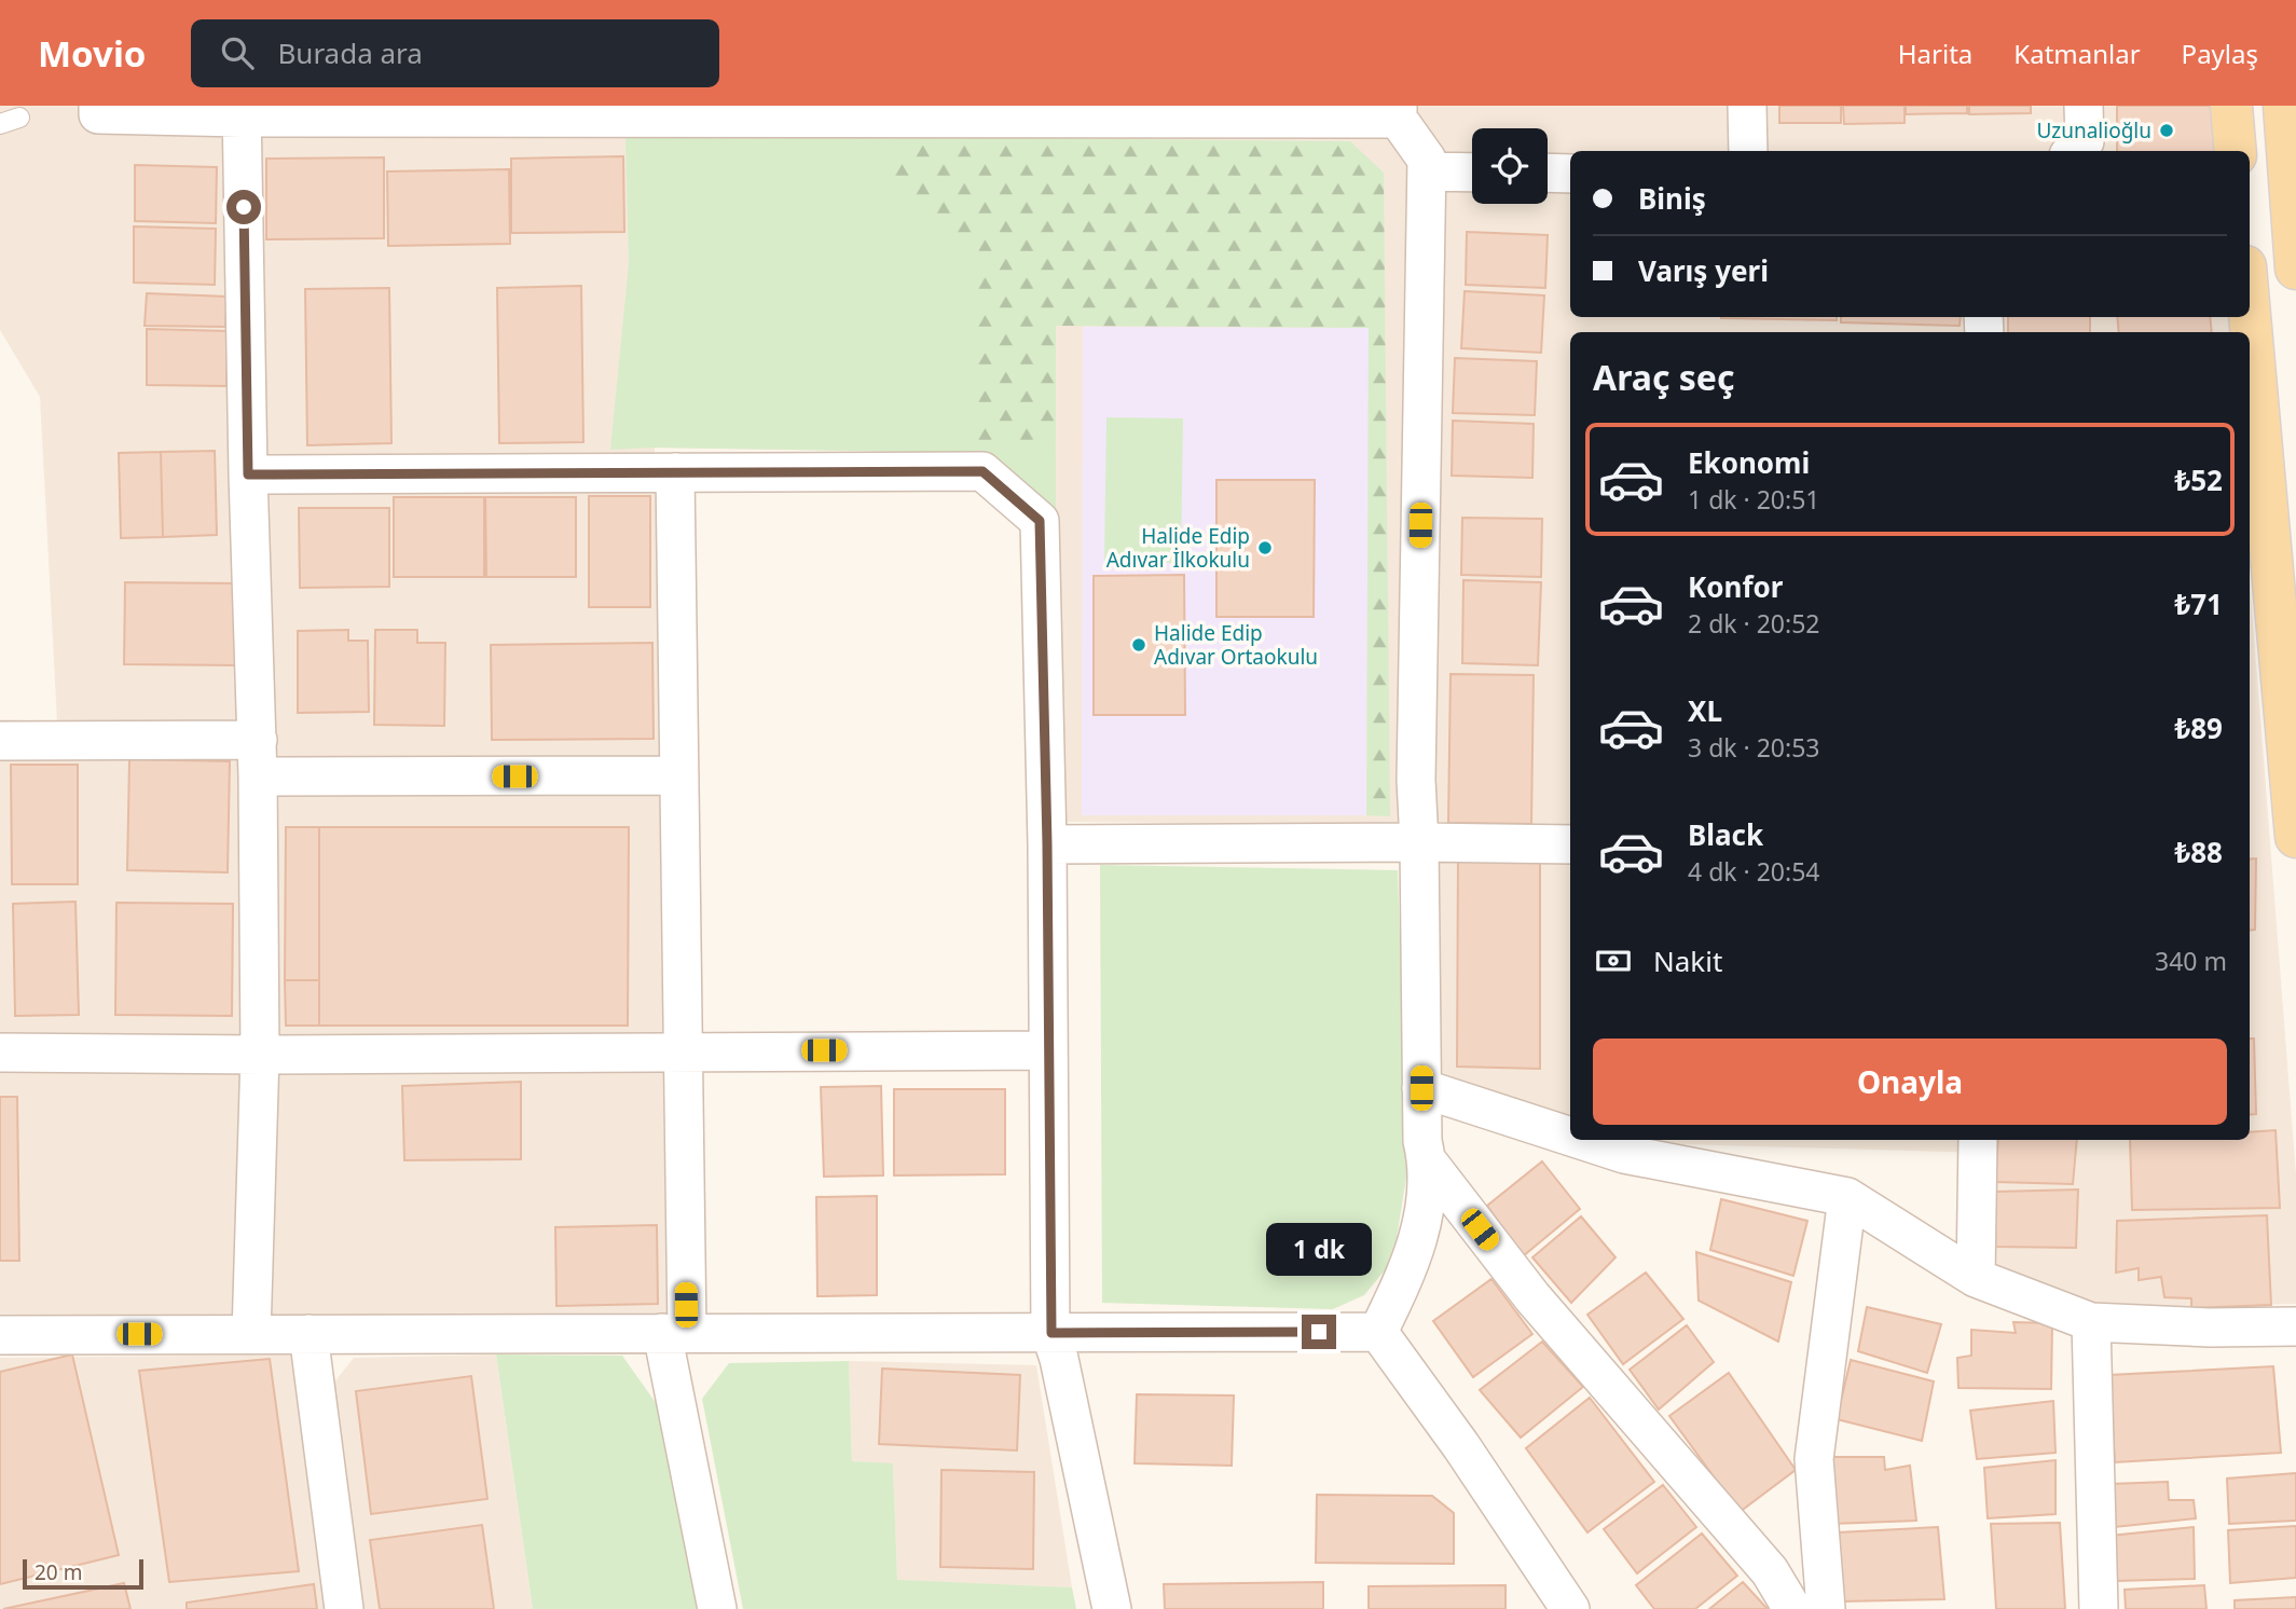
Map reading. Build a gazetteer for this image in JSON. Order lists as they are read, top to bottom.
{
  "places": ["Uzunalioğlu", "Halide Edip Adıvar İlkokulu", "Halide Edip Adıvar Ortaokulu"],
  "scale_bar": "20 m",
  "page": {
    "header": "Movio",
    "search": "Burada ara",
    "nav": ["Harita", "Katmanlar", "Paylaş"],
    "banner": ["Biniş", "Varış yeri"],
    "heading": "Araç seç",
    "list": [
      {
        "name": "Ekonomi",
        "note": "1 dk · 20:51",
        "value": "₺52"
      },
      {
        "name": "Konfor",
        "note": "2 dk · 20:52",
        "value": "₺71"
      },
      {
        "name": "XL",
        "note": "3 dk · 20:53",
        "value": "₺89"
      },
      {
        "name": "Black",
        "note": "4 dk · 20:54",
        "value": "₺88"
      }
    ],
    "pay": ["Nakit", "340 m"],
    "buttons": "Onayla",
    "bubble": "1 dk",
    "scale": "20 m"
  }
}
